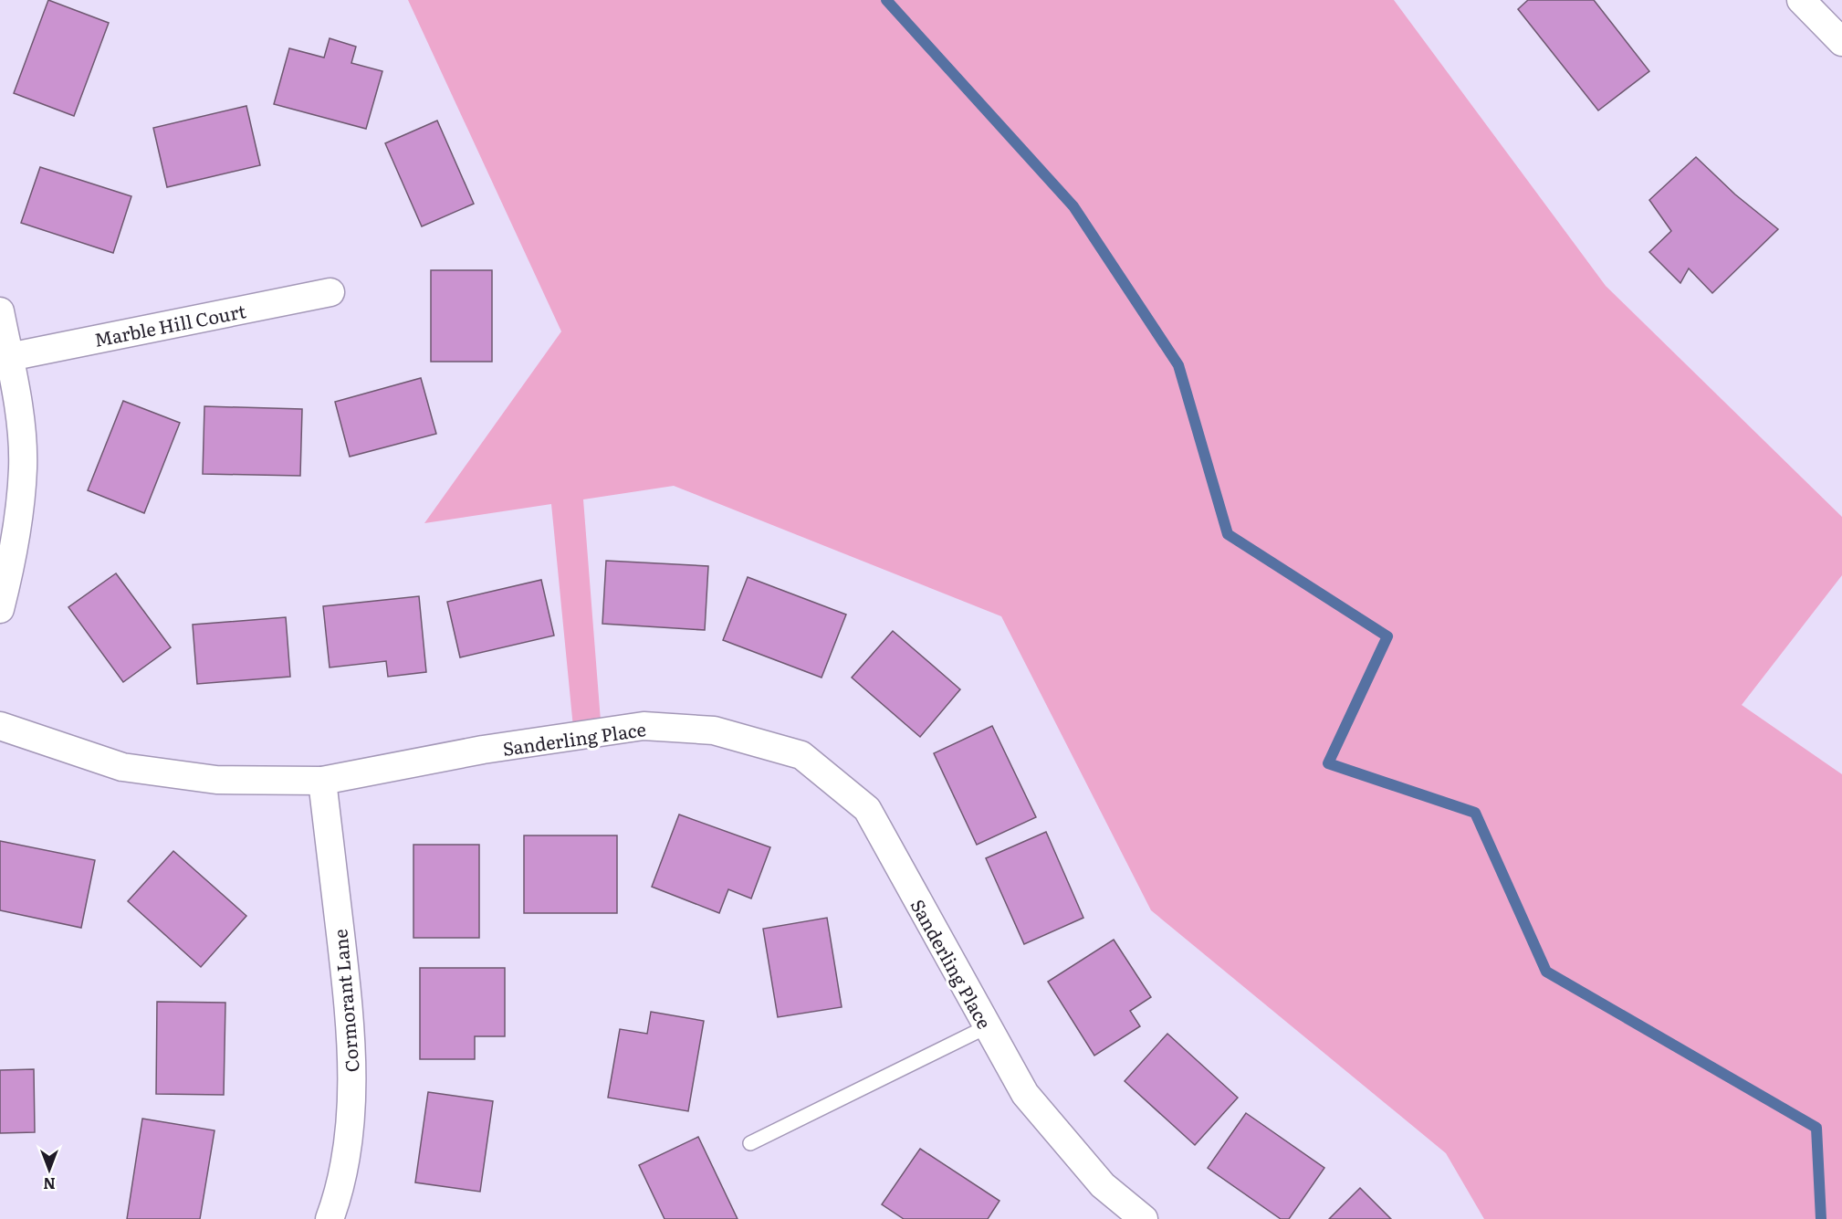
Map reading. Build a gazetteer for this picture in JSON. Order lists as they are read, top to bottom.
{
  "streets": {
    "street": ["Marble Hill Court", "Sanderling Place", "Cormorant Lane"]
  },
  "crossings": [
    ["Sanderling Place", "Cormorant Lane"]
  ],
  "north": "bottom"
}
